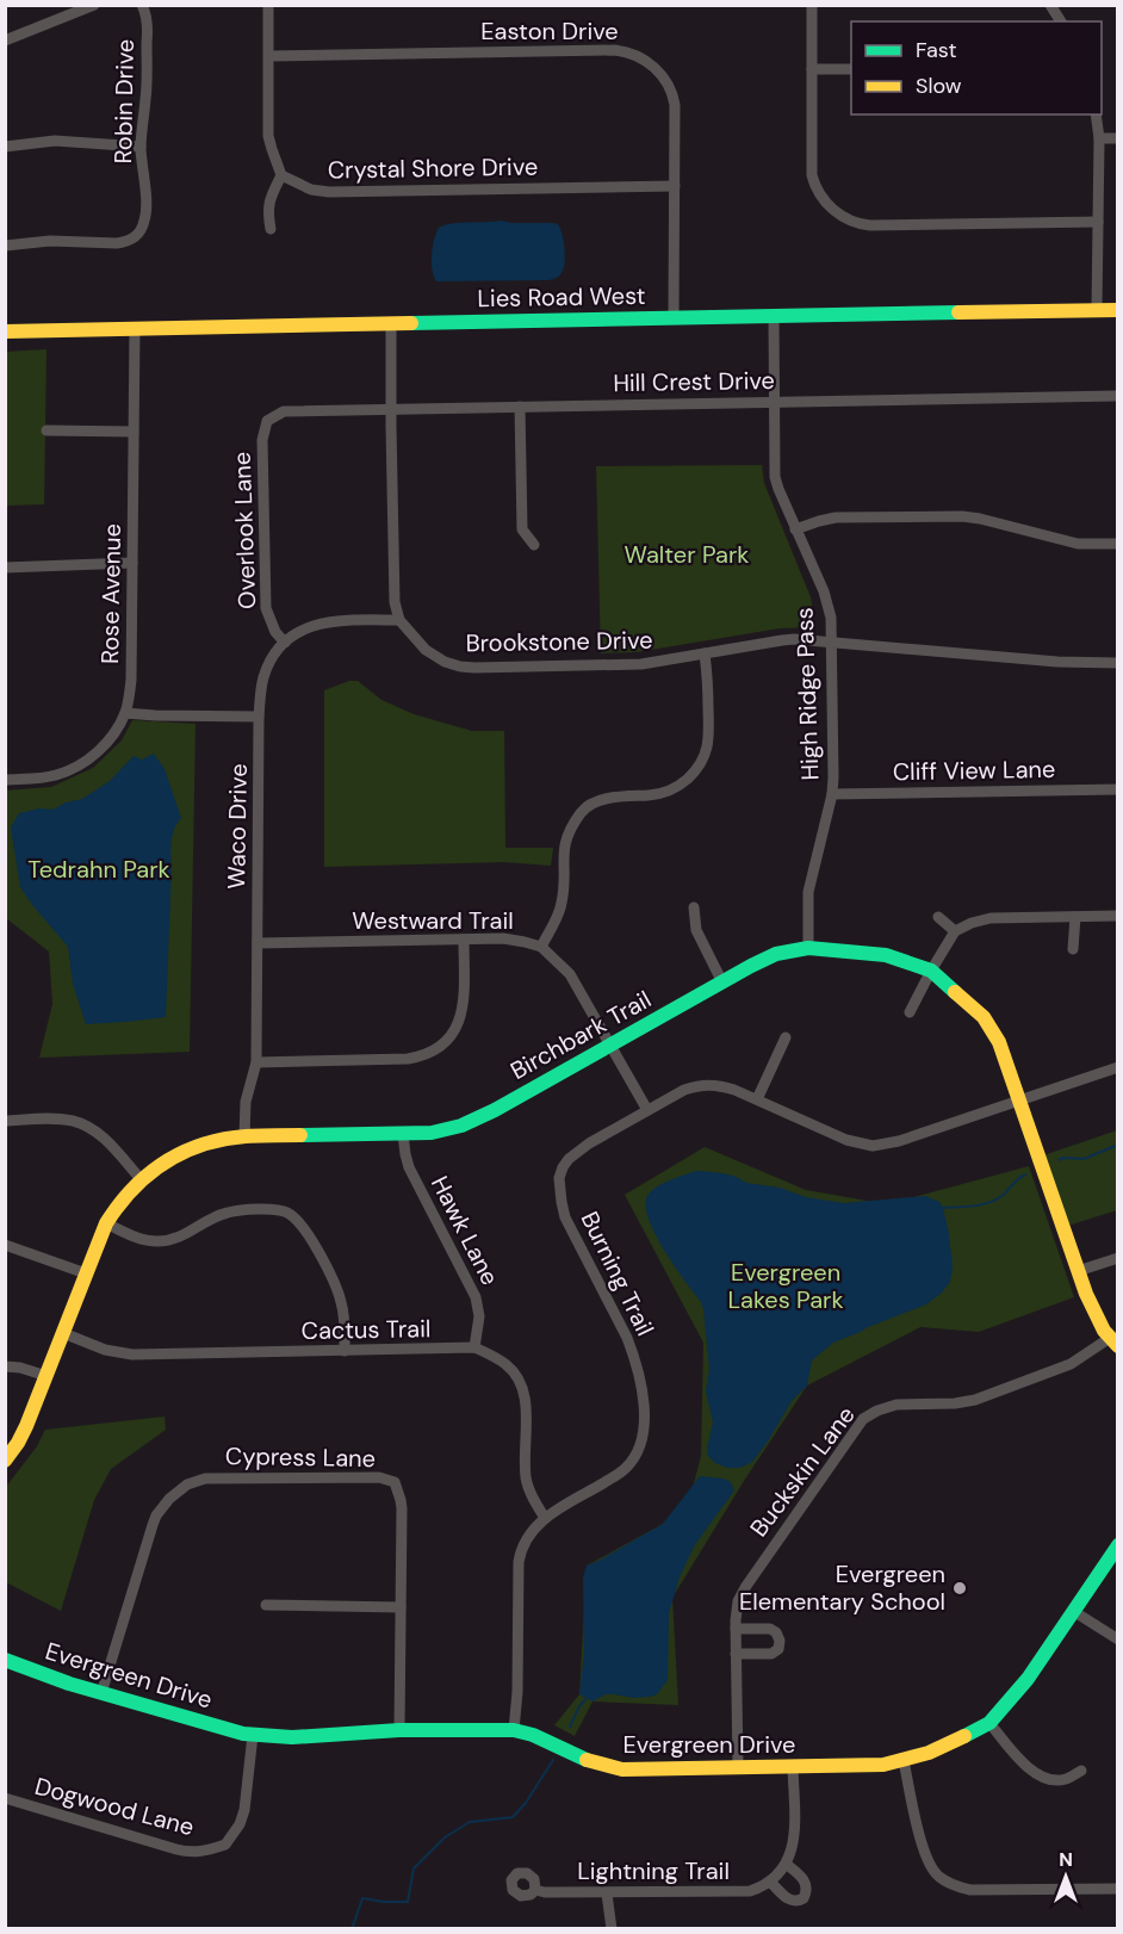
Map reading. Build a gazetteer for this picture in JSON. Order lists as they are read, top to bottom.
{
  "streets": {
    "street": [
      "Easton Drive",
      "Robin Drive",
      "Crystal Shore Drive",
      "Lies Road West",
      "Hill Crest Drive",
      "Overlook Lane",
      "Rose Avenue",
      "Brookstone Drive",
      "High Ridge Pass",
      "Cliff View Lane",
      "Waco Drive",
      "Westward Trail",
      "Birchbark Trail",
      "Hawk Lane",
      "Burning Trail",
      "Cactus Trail",
      "Cypress Lane",
      "Buckskin Lane",
      "Evergreen Drive",
      "Dogwood Lane",
      "Lightning Trail"
    ]
  },
  "crossings": [
    ["Easton Drive", "Crystal Shore Drive"],
    ["Easton Drive", "Lies Road West"],
    ["Lies Road West", "Rose Avenue"],
    ["Lies Road West", "High Ridge Pass"],
    ["Hill Crest Drive", "Overlook Lane"],
    ["Hill Crest Drive", "High Ridge Pass"],
    ["Overlook Lane", "Waco Drive"],
    ["Brookstone Drive", "High Ridge Pass"],
    ["Brookstone Drive", "Waco Drive"],
    ["High Ridge Pass", "Cliff View Lane"],
    ["High Ridge Pass", "Birchbark Trail"],
    ["Waco Drive", "Westward Trail"],
    ["Waco Drive", "Birchbark Trail"],
    ["Westward Trail", "Birchbark Trail"],
    ["Westward Trail", "Burning Trail"],
    ["Birchbark Trail", "Hawk Lane"],
    ["Birchbark Trail", "Burning Trail"],
    ["Birchbark Trail", "Cactus Trail"],
    ["Birchbark Trail", "Buckskin Lane"],
    ["Hawk Lane", "Cactus Trail"],
    ["Burning Trail", "Cactus Trail"],
    ["Burning Trail", "Evergreen Drive"],
    ["Cypress Lane", "Evergreen Drive"],
    ["Buckskin Lane", "Evergreen Drive"]
  ],
  "parks": ["Walter Park", "Tedrahn Park", "Evergreen Lakes Park"],
  "places": ["Evergreen Elementary School"],
  "legend": ["Fast", "Slow"],
  "north": "top"
}
